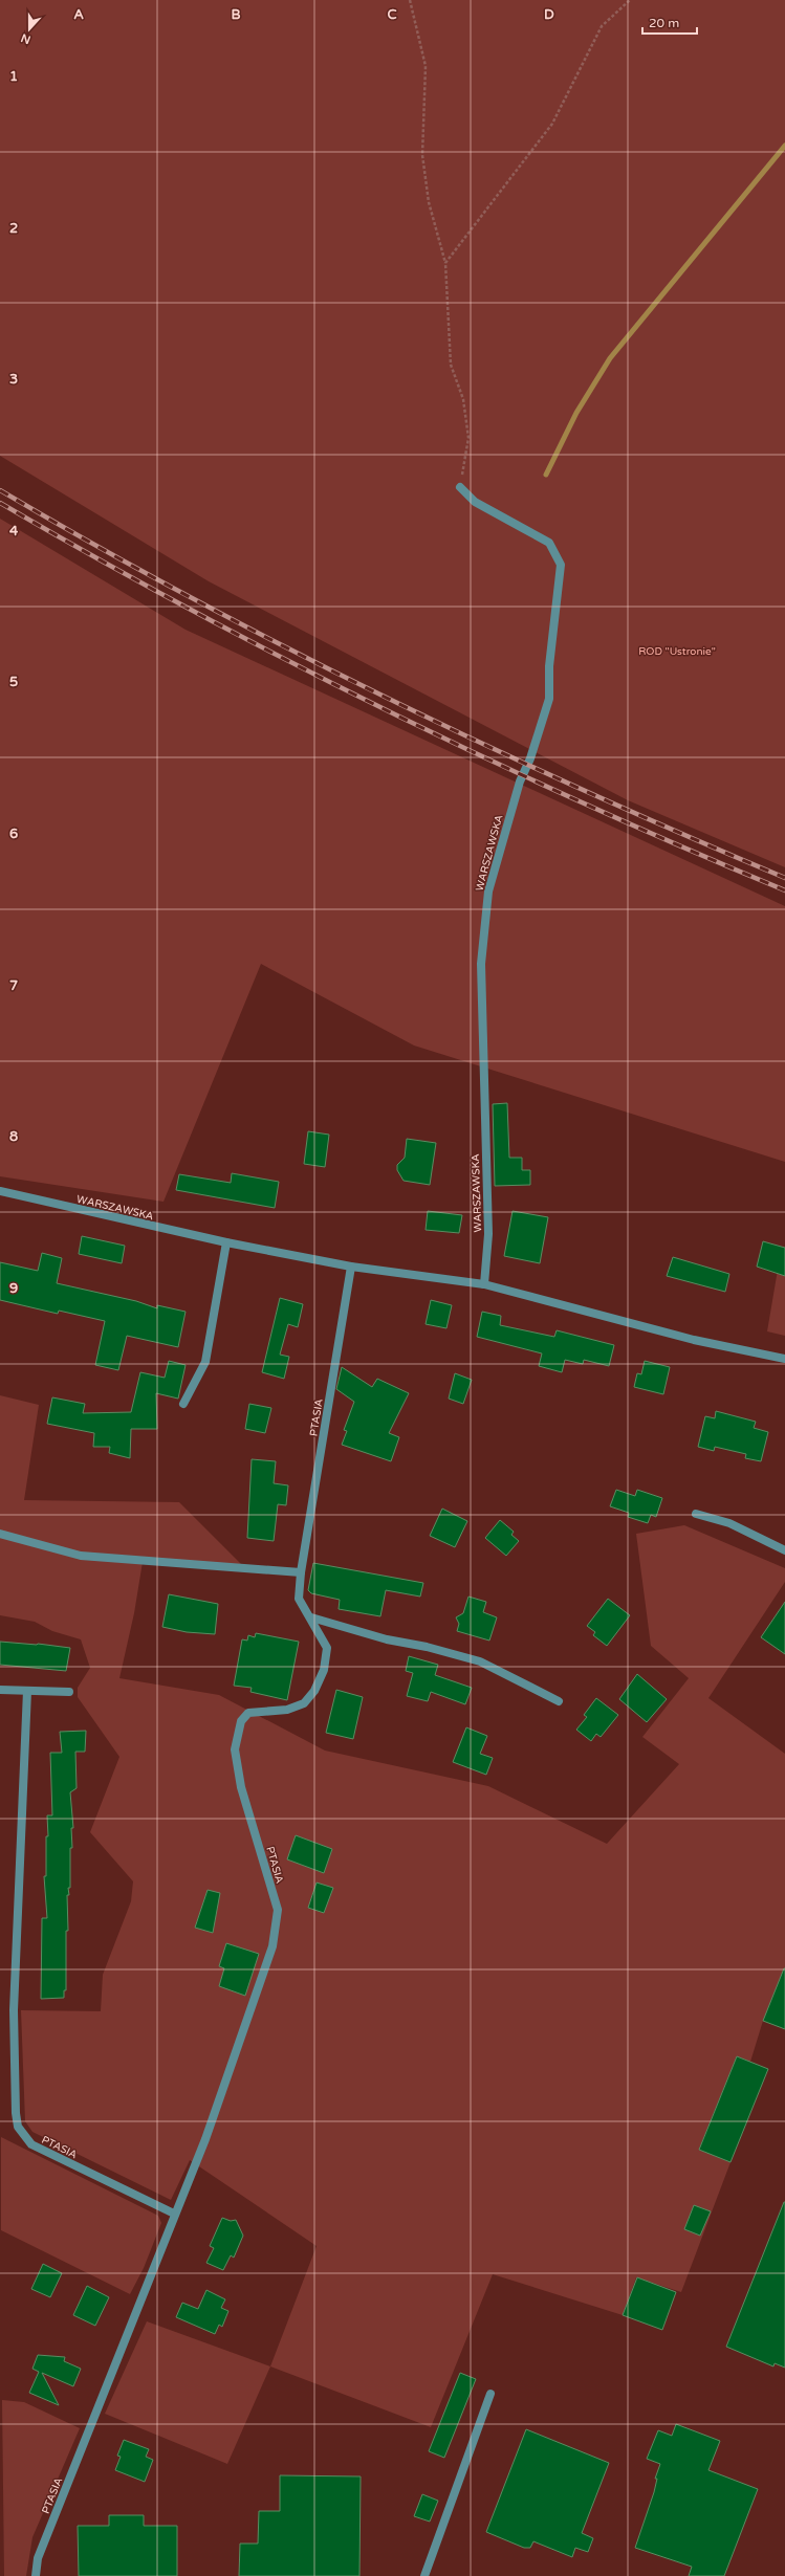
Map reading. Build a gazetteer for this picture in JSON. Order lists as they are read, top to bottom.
{
  "streets": {
    "street": ["WARSZAWSKA", "PTASIA"]
  },
  "crossings": [
    ["WARSZAWSKA", "PTASIA"]
  ],
  "parks": ["ROD \"Ustronie\""],
  "scale_bar": "20 m",
  "north": "bottom",
  "grid": {
    "columns": [
      "A",
      "B",
      "C",
      "D"
    ],
    "rows": [
      "1",
      "2",
      "3",
      "4",
      "5",
      "6",
      "7",
      "8",
      "9"
    ]
  }
}
